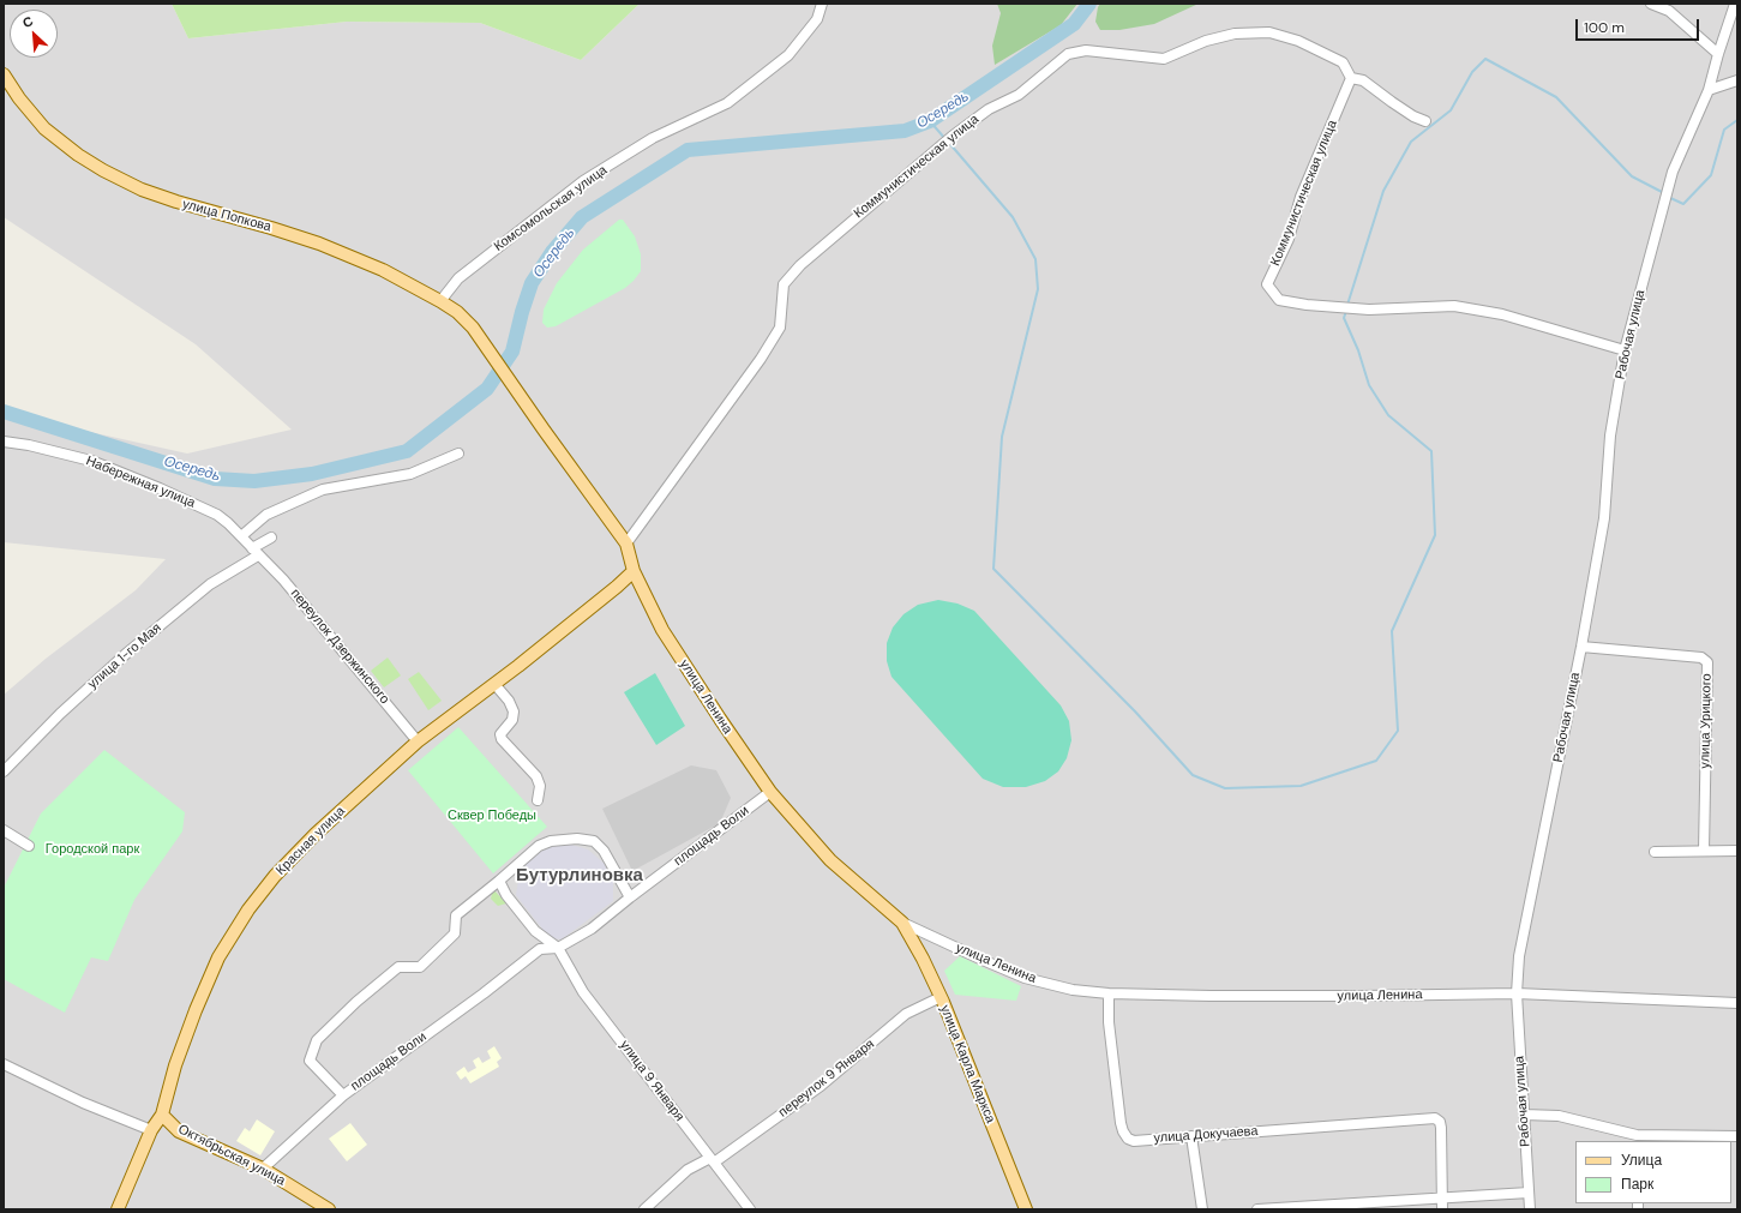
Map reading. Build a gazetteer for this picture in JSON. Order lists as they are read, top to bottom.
{
  "streets": {
    "main road": [
      "улица Попкова",
      "улица Ленина",
      "Красная улица",
      "улица Карла Маркса",
      "Октябрьская улица"
    ],
    "street": [
      "Коммунистическая улица",
      "Комсомольская улица",
      "Рабочая улица",
      "Набережная улица",
      "переулок Дзержинского",
      "улица 1-го Мая",
      "улица Урицкого",
      "площадь Воли",
      "переулок 9 Января",
      "улица 9 Января",
      "улица Докучаева"
    ]
  },
  "crossings": [
    ["Коммунистическая улица", "Рабочая улица"],
    ["Коммунистическая улица", "улица Ленина"],
    ["Комсомольская улица", "улица Попкова"],
    ["улица Попкова", "улица Ленина"],
    ["Рабочая улица", "улица Ленина"],
    ["Рабочая улица", "улица Урицкого"],
    ["Набережная улица", "переулок Дзержинского"],
    ["Набережная улица", "улица 1-го Мая"],
    ["переулок Дзержинского", "улица 1-го Мая"],
    ["переулок Дзержинского", "Красная улица"],
    ["улица Ленина", "площадь Воли"],
    ["улица Ленина", "Красная улица"],
    ["улица Ленина", "улица Карла Маркса"],
    ["улица Ленина", "улица Докучаева"],
    ["площадь Воли", "улица 9 Января"],
    ["Красная улица", "Октябрьская улица"],
    ["улица Карла Маркса", "переулок 9 Января"],
    ["переулок 9 Января", "улица 9 Января"]
  ],
  "districts": ["Бутурлиновка"],
  "water": ["Осередь"],
  "parks": ["Сквер Победы", "Городской парк"],
  "legend": ["Улица", "Парк"],
  "scale_bar": "100 m",
  "north": "top left"
}
